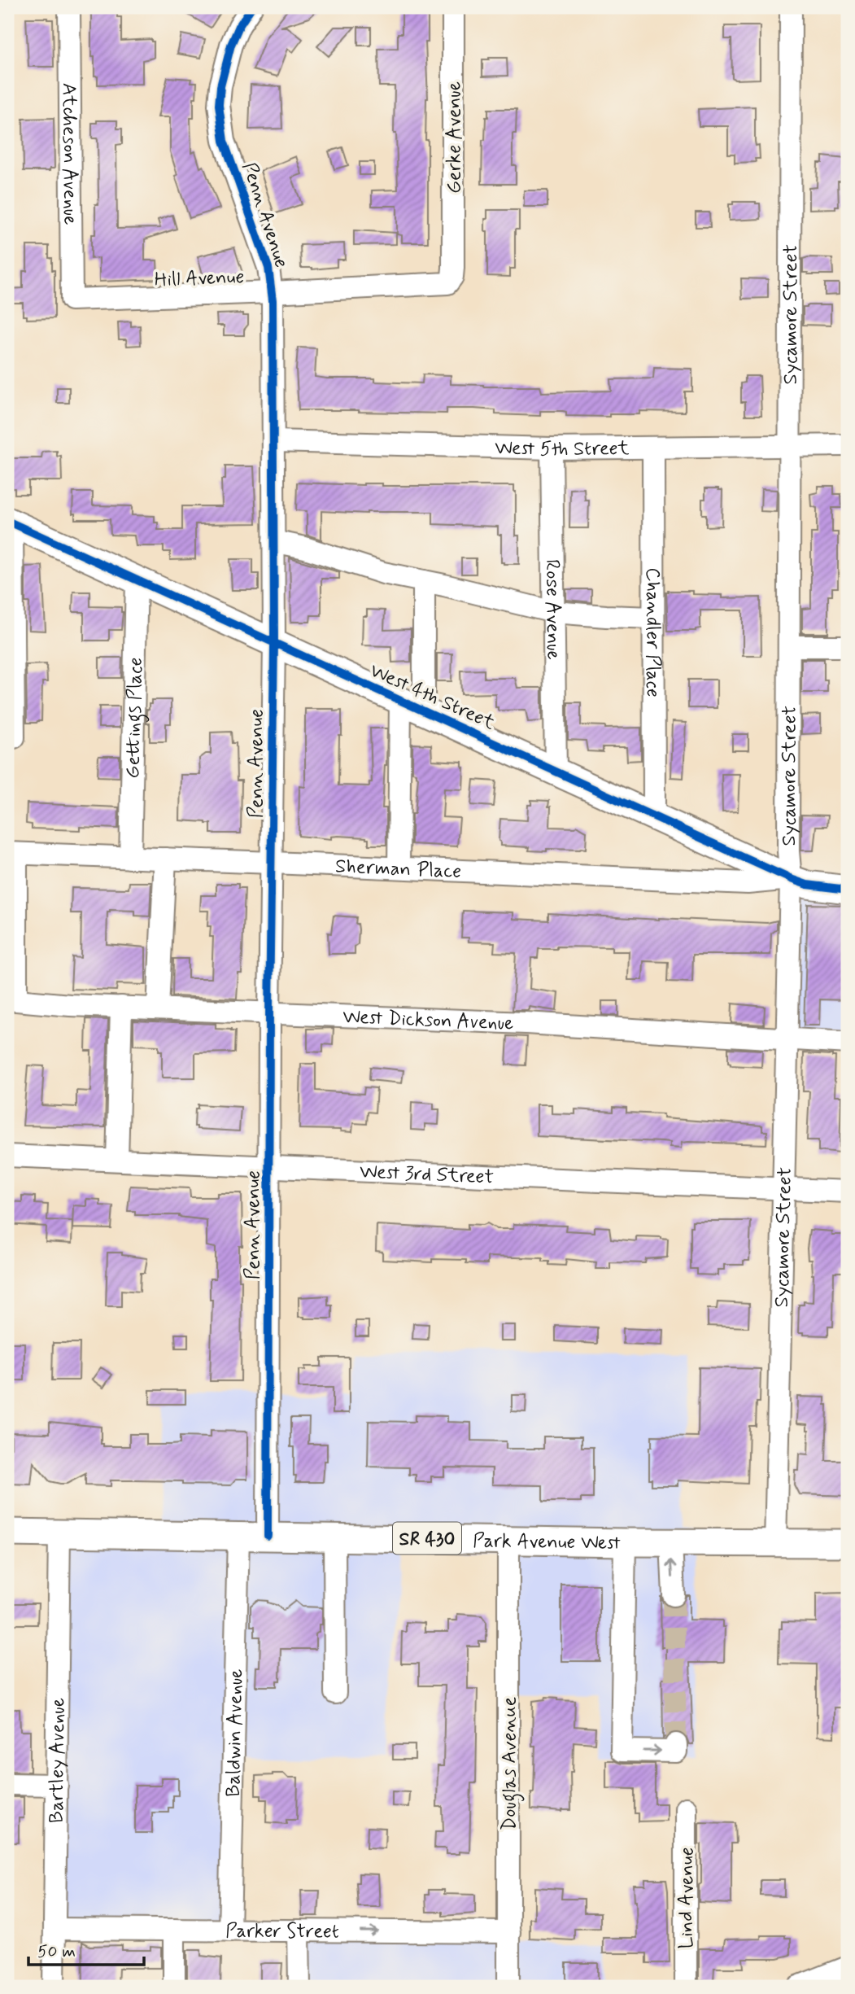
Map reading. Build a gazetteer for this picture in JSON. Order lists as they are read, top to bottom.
{
  "streets": {
    "main road": ["West 4th Street", "SR 430", "Park Avenue West"],
    "street": [
      "Gerke Avenue",
      "Atcheson Avenue",
      "Penn Avenue",
      "Hill Avenue",
      "Sycamore Street",
      "West 5th Street",
      "Rose Avenue",
      "Chandler Place",
      "Gettings Place",
      "Sherman Place",
      "West Dickson Avenue",
      "West 3rd Street",
      "Baldwin Avenue",
      "Bartley Avenue",
      "Douglas Avenue",
      "Lind Avenue",
      "Parker Street"
    ]
  },
  "crossings": [
    ["Gerke Avenue", "Hill Avenue"],
    ["Atcheson Avenue", "Hill Avenue"],
    ["Penn Avenue", "Hill Avenue"],
    ["Penn Avenue", "West 5th Street"],
    ["Penn Avenue", "West 4th Street"],
    ["Penn Avenue", "Sherman Place"],
    ["Penn Avenue", "West Dickson Avenue"],
    ["Penn Avenue", "West 3rd Street"],
    ["Penn Avenue", "Park Avenue West"],
    ["Sycamore Street", "West 5th Street"],
    ["Sycamore Street", "West 4th Street"],
    ["Sycamore Street", "Sherman Place"],
    ["Sycamore Street", "West Dickson Avenue"],
    ["Sycamore Street", "West 3rd Street"],
    ["Sycamore Street", "Park Avenue West"],
    ["West 5th Street", "Rose Avenue"],
    ["West 5th Street", "Chandler Place"],
    ["Rose Avenue", "West 4th Street"],
    ["Chandler Place", "West 4th Street"],
    ["West 4th Street", "Gettings Place"],
    ["West 4th Street", "Sherman Place"],
    ["Gettings Place", "Sherman Place"],
    ["Park Avenue West", "Baldwin Avenue"],
    ["Park Avenue West", "Bartley Avenue"],
    ["Park Avenue West", "Douglas Avenue"],
    ["Baldwin Avenue", "Parker Street"],
    ["Bartley Avenue", "Parker Street"],
    ["Douglas Avenue", "Parker Street"]
  ],
  "one_way": ["Parker Street"],
  "scale_bar": "50 m"
}
